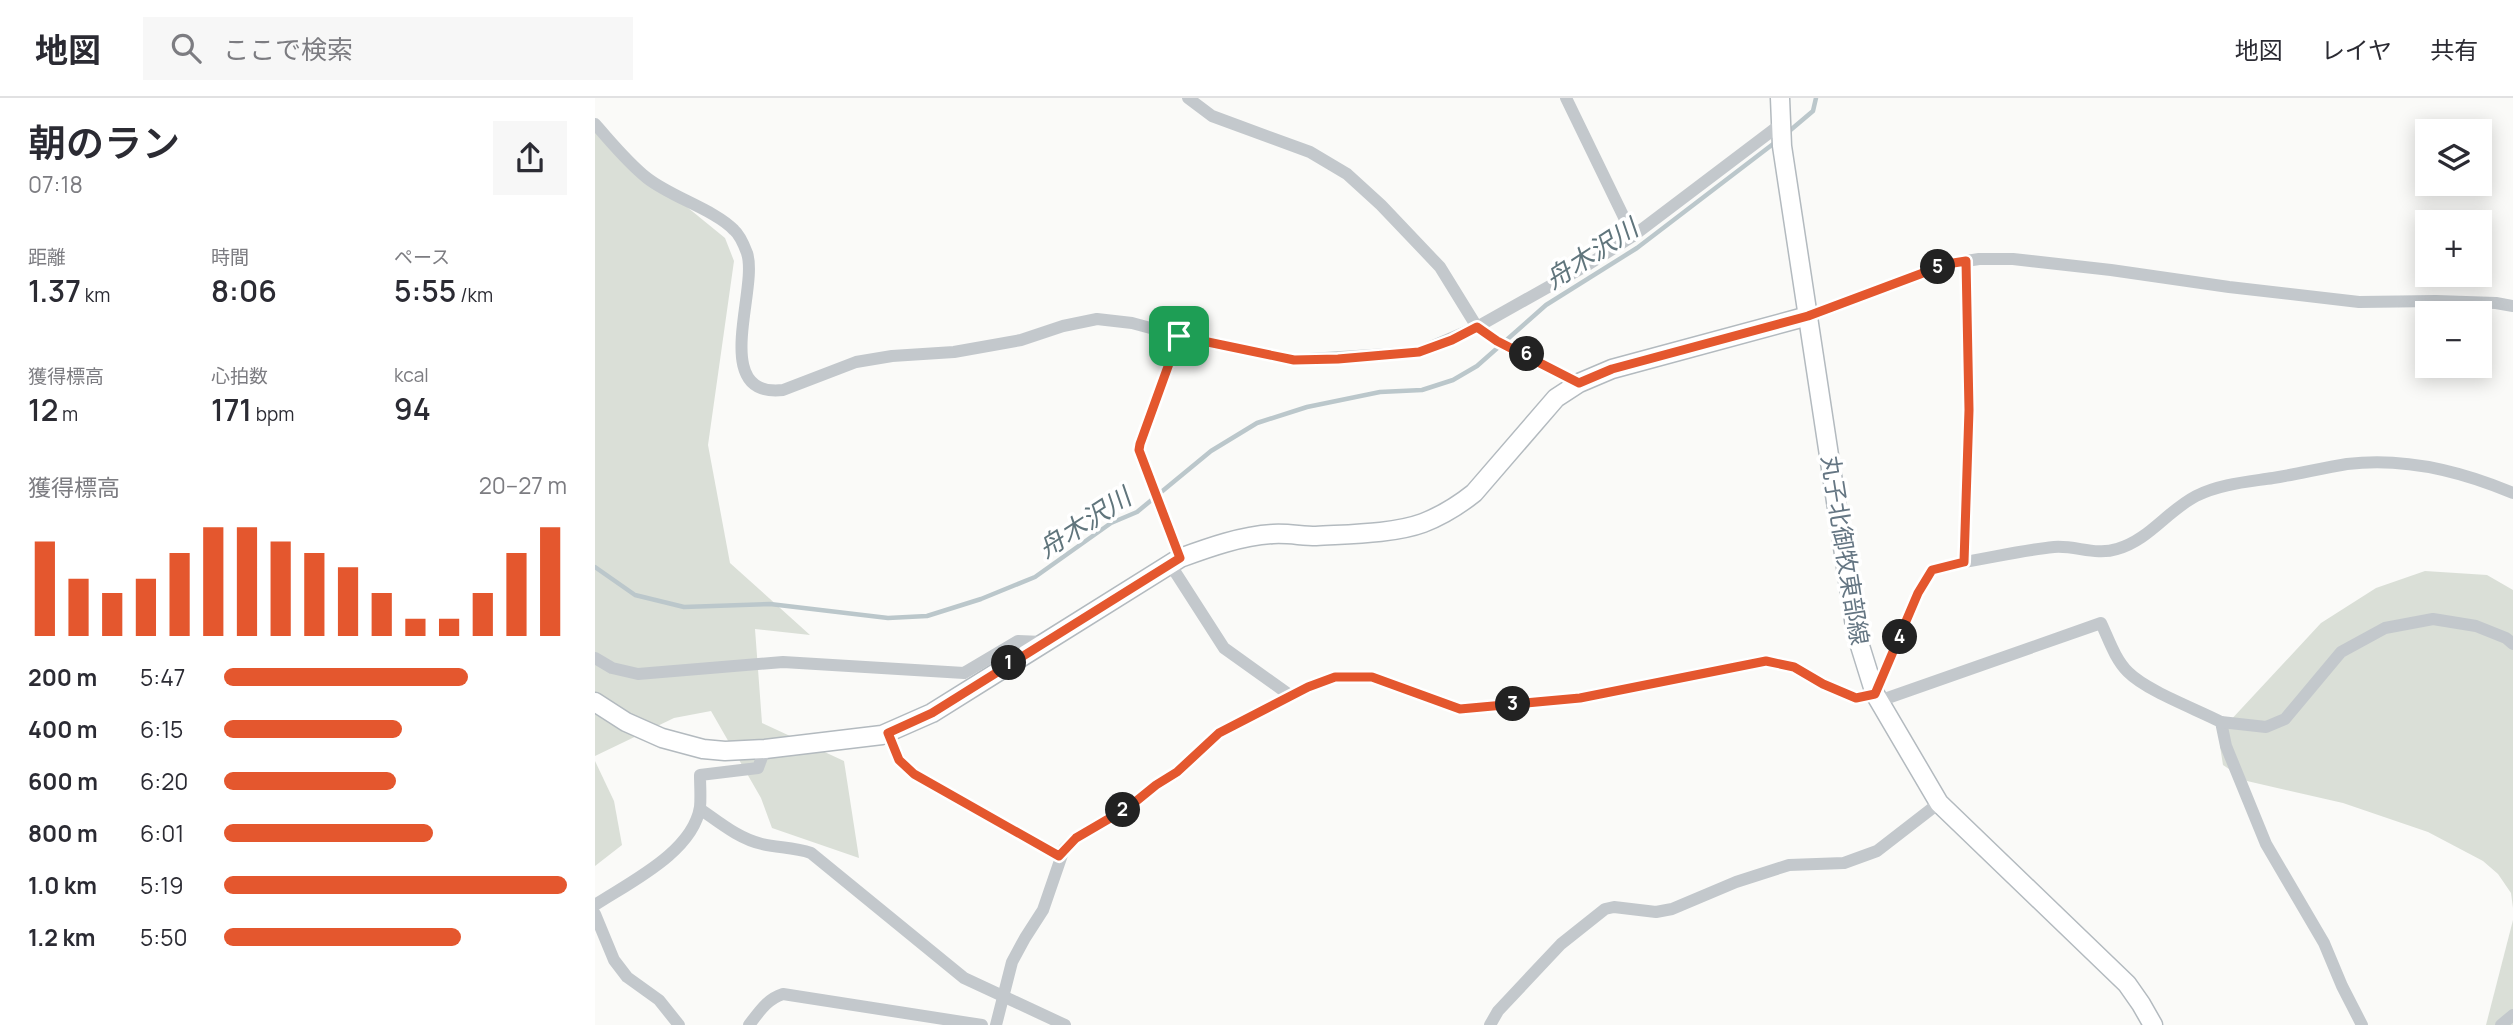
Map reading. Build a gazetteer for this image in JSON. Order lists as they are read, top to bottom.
{
  "streets": {
    "street": ["丸子北御牧東部線"]
  },
  "water": ["舟木沢川"],
  "page": {
    "header": "地図",
    "search": "ここで検索",
    "nav": ["地図", "レイヤ", "共有"],
    "heading": ["朝のラン", "07:18"],
    "map_buttons": ["+", "−"],
    "stats": [
      ["距離", "1.37 km"],
      ["時間", "8:06"],
      ["ペース", "5:55 /km"],
      ["獲得標高", "12 m"],
      ["心拍数", "171 bpm"],
      ["kcal", "94"]
    ],
    "pins": [
      "5",
      "6",
      "4",
      "1",
      "3",
      "2"
    ],
    "chart": ["獲得標高", "20–27 m"],
    "list": [
      {
        "name": "200 m",
        "note": "5:47"
      },
      {
        "name": "400 m",
        "note": "6:15"
      },
      {
        "name": "600 m",
        "note": "6:20"
      },
      {
        "name": "800 m",
        "note": "6:01"
      },
      {
        "name": "1.0 km",
        "note": "5:19"
      },
      {
        "name": "1.2 km",
        "note": "5:50"
      }
    ]
  }
}
